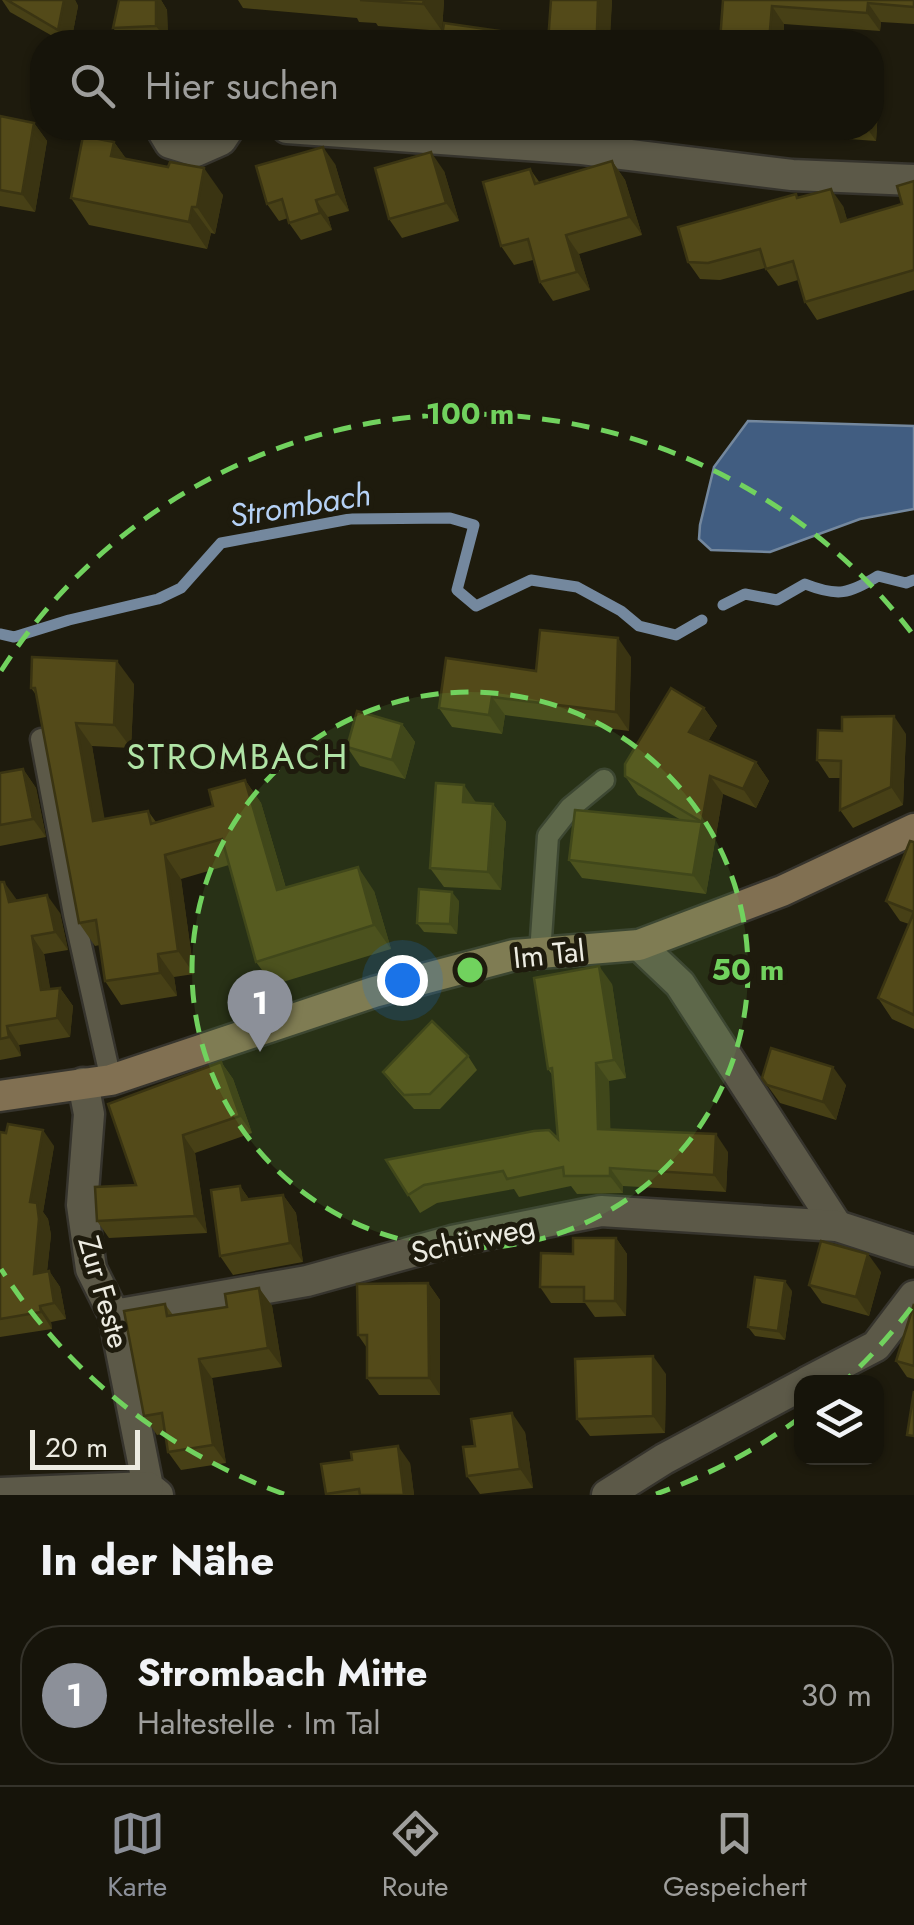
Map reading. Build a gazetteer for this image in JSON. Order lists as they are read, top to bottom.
{
  "streets": {
    "main road": ["Im Tal"],
    "street": ["Schürweg", "Zur Feste"]
  },
  "crossings": [
    ["Im Tal", "Zur Feste"],
    ["Schürweg", "Zur Feste"]
  ],
  "districts": ["STROMBACH"],
  "water": ["Strombach"],
  "scale_bar": "20 m",
  "page": {
    "search": "Hier suchen",
    "pins": "1",
    "scale": "20 m",
    "heading": "In der Nähe",
    "list": [
      {
        "mark": "1",
        "name": "Strombach Mitte",
        "note": "Haltestelle · Im Tal",
        "value": "30 m"
      }
    ],
    "nav": ["Karte", "Route", "Gespeichert"]
  },
  "rings": ["100 m", "50 m"]
}
